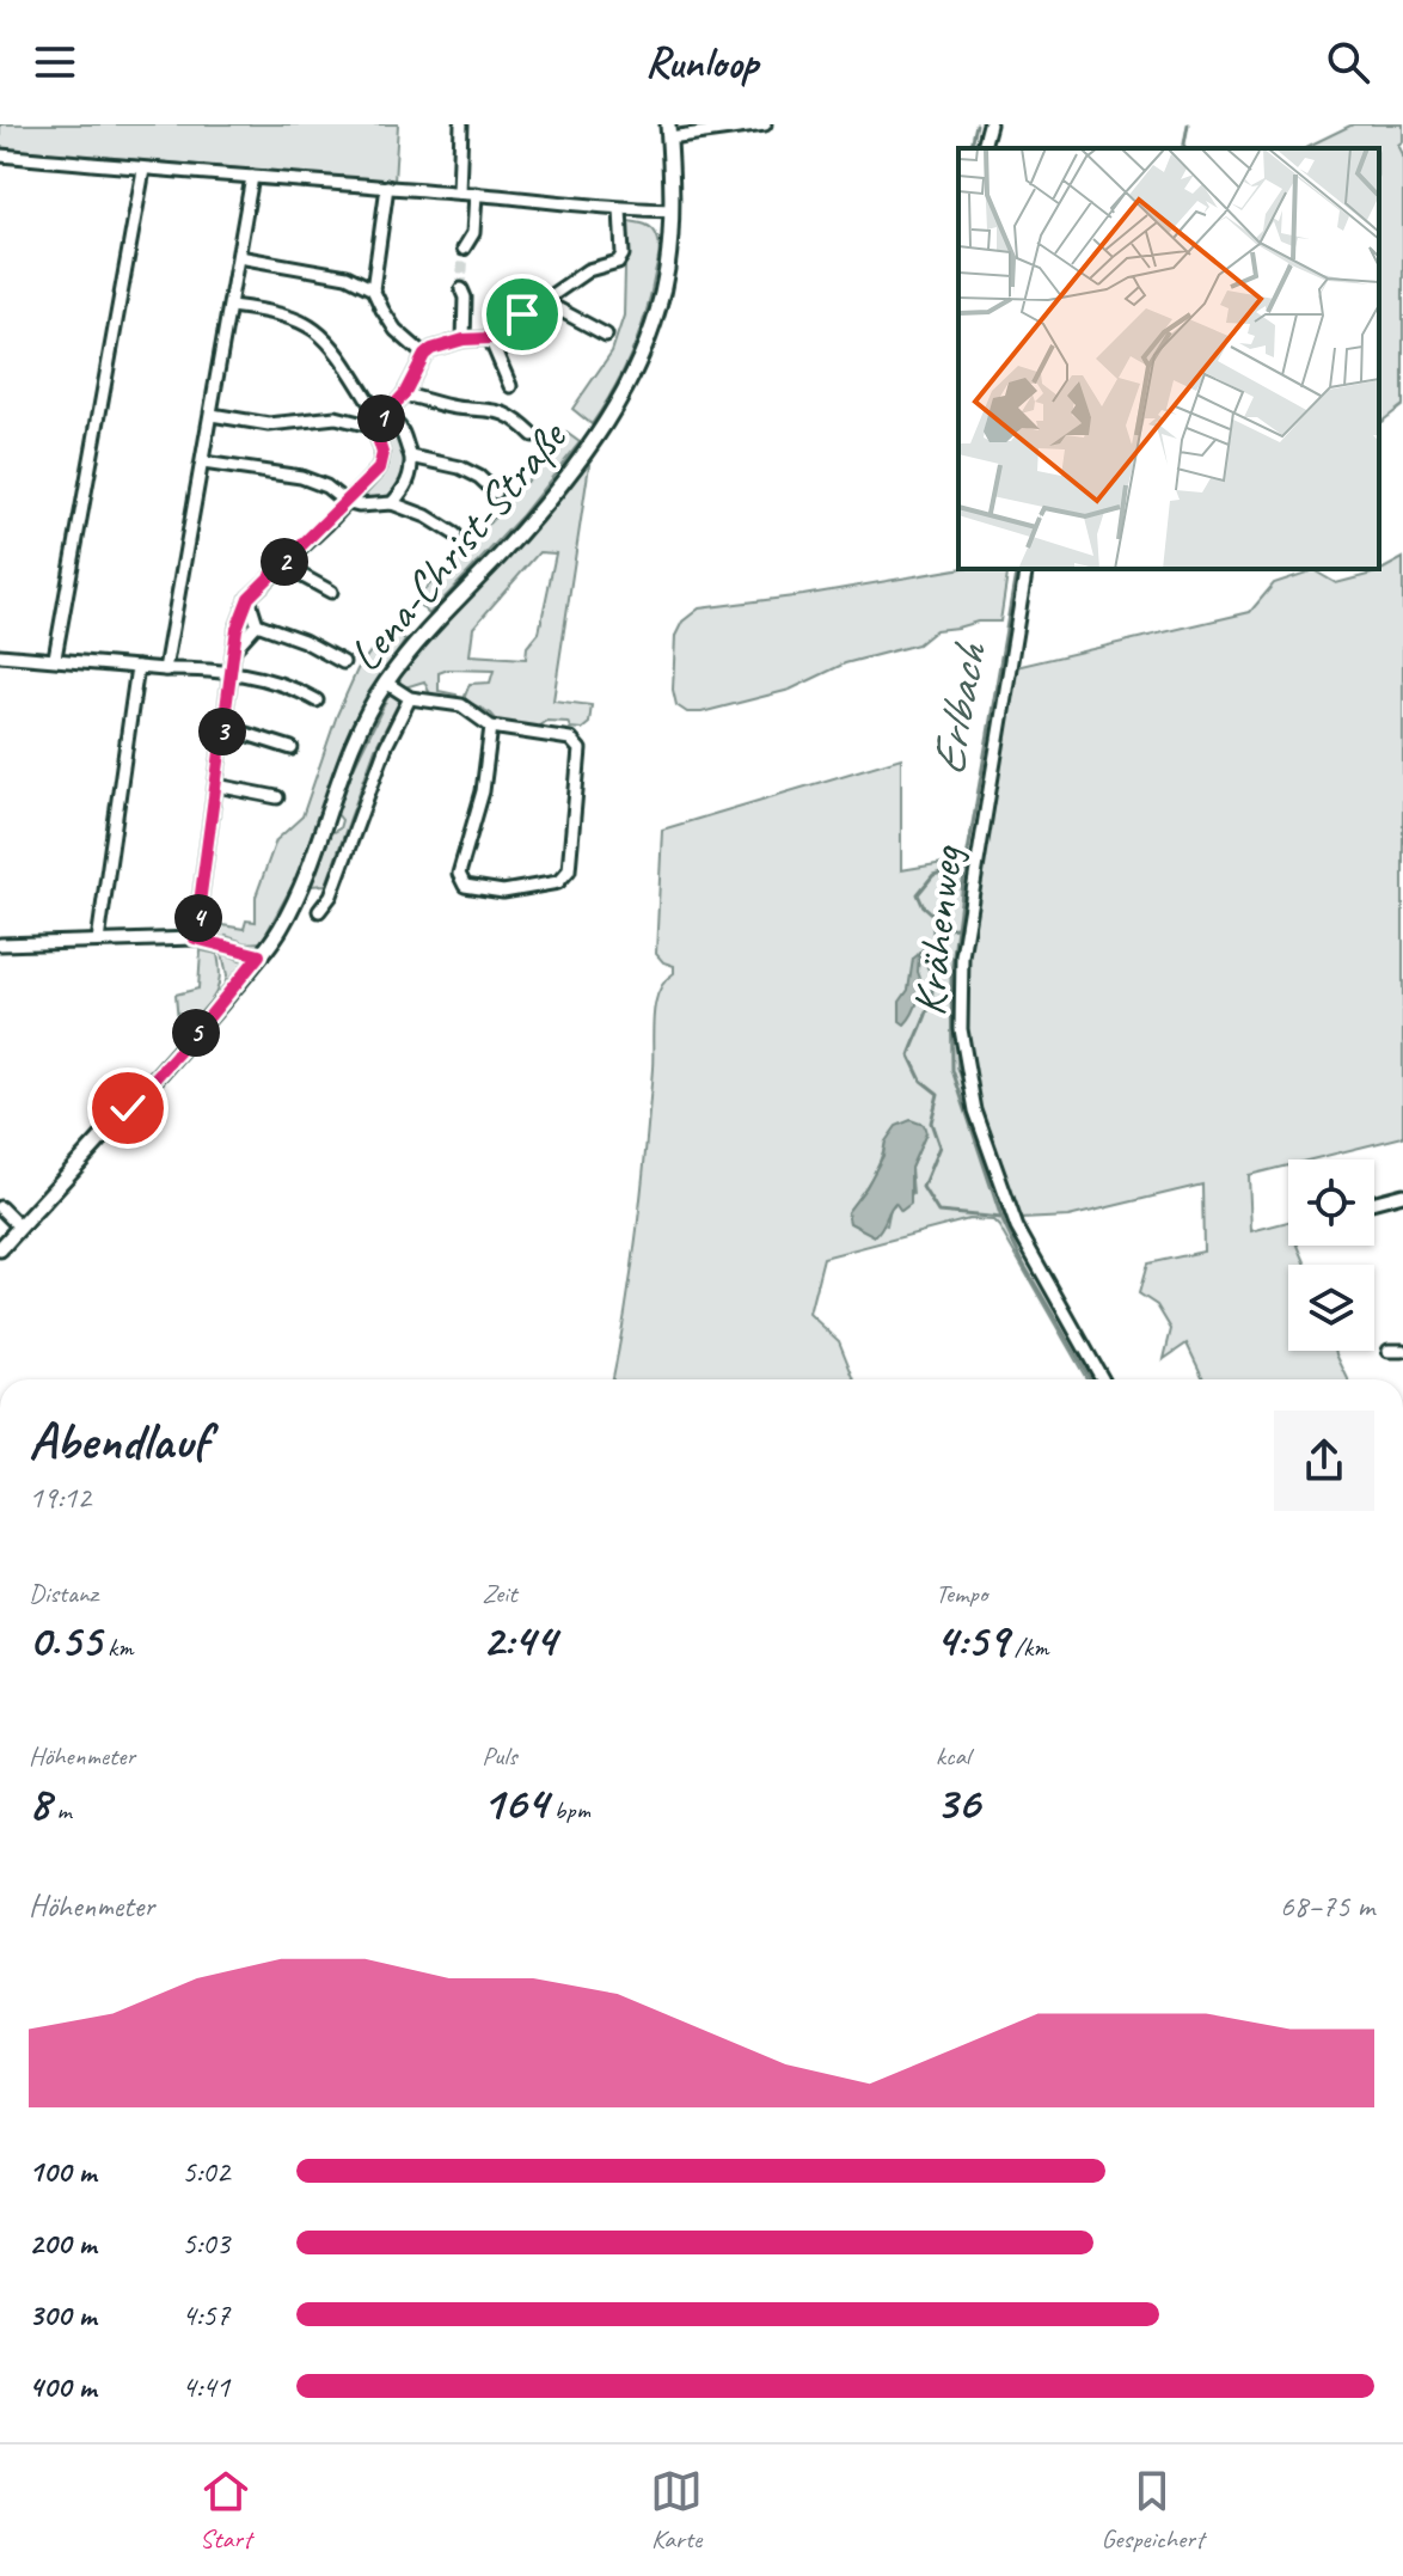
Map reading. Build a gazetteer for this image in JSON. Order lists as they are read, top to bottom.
{
  "streets": {
    "street": ["Lena-Christ-Straße", "Krähenweg"]
  },
  "water": ["Erlbach"],
  "page": {
    "header": "Runloop",
    "pins": [
      "1",
      "2",
      "3",
      "4",
      "5"
    ],
    "heading": ["Abendlauf", "19:12"],
    "stats": [
      ["Distanz", "0.55 km"],
      ["Zeit", "2:44"],
      ["Tempo", "4:59 /km"],
      ["Höhenmeter", "8 m"],
      ["Puls", "164 bpm"],
      ["kcal", "36"]
    ],
    "chart": ["Höhenmeter", "68–75 m"],
    "list": [
      {
        "name": "100 m",
        "note": "5:02"
      },
      {
        "name": "200 m",
        "note": "5:03"
      },
      {
        "name": "300 m",
        "note": "4:57"
      },
      {
        "name": "400 m",
        "note": "4:41"
      }
    ],
    "tabs": ["Start", "Karte", "Gespeichert"]
  }
}
